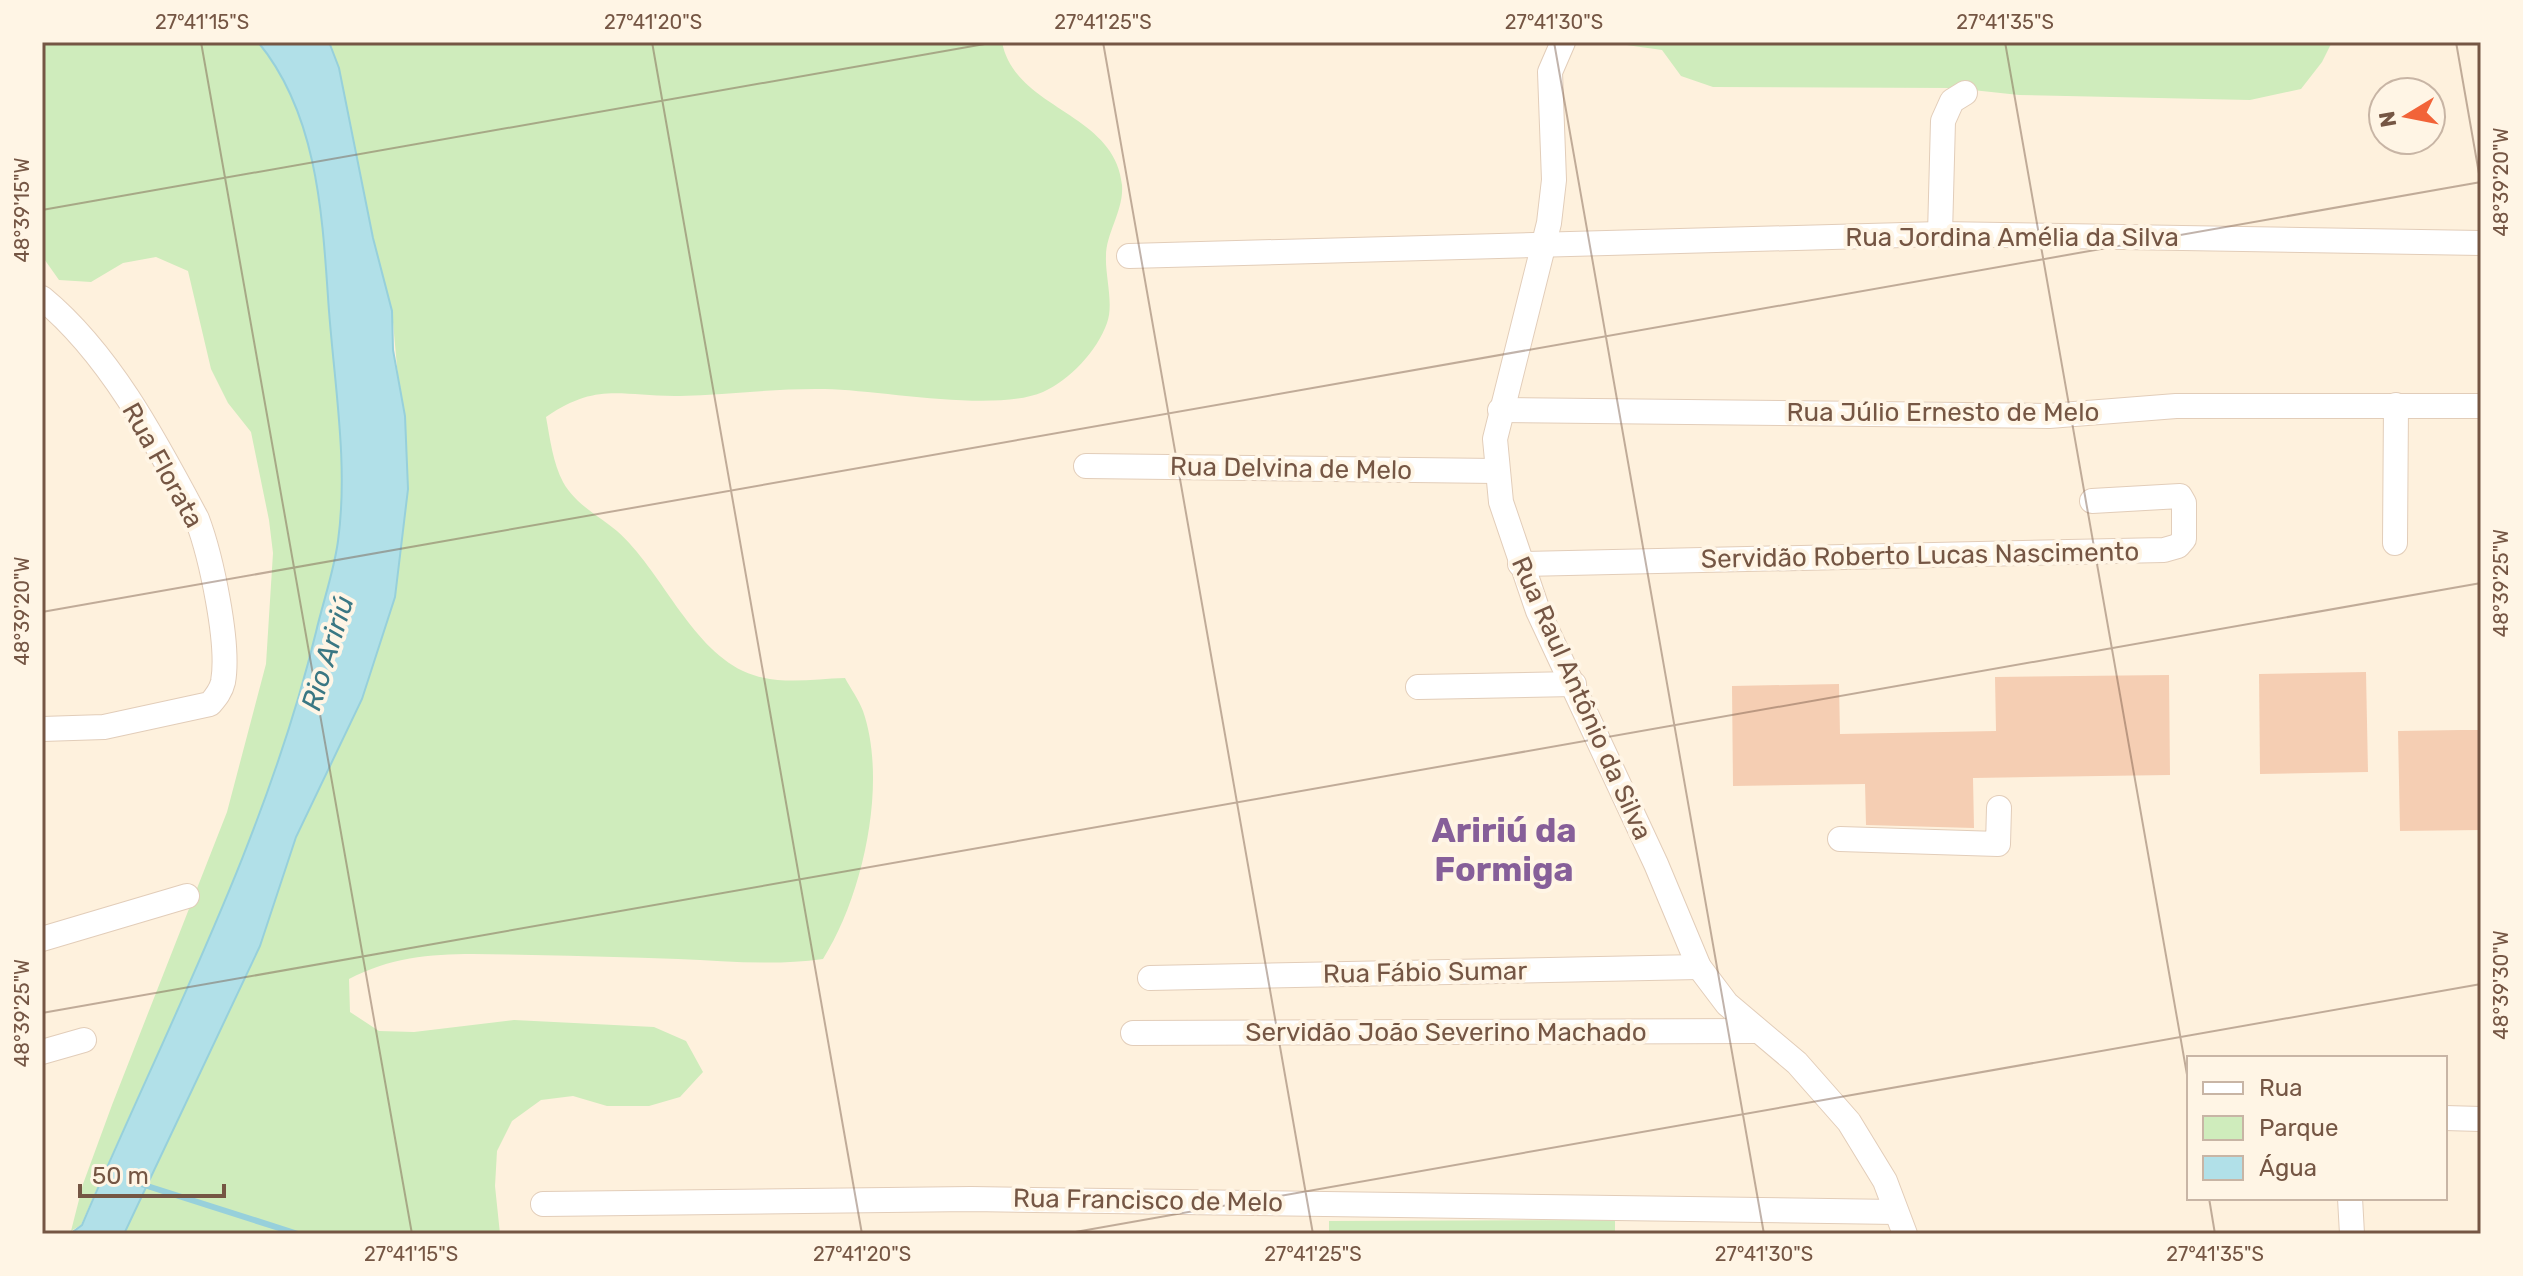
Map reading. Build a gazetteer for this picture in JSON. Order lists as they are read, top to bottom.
{
  "streets": {
    "street": [
      "Rua Jordina Amélia da Silva",
      "Rua Júlio Ernesto de Melo",
      "Rua Florata",
      "Rua Delvina de Melo",
      "Servidão Roberto Lucas Nascimento",
      "Rua Raul Antônio da Silva",
      "Rua Fábio Sumar",
      "Servidão João Severino Machado",
      "Rua Francisco de Melo"
    ]
  },
  "crossings": [
    ["Rua Jordina Amélia da Silva", "Rua Raul Antônio da Silva"],
    ["Rua Júlio Ernesto de Melo", "Rua Raul Antônio da Silva"],
    ["Rua Delvina de Melo", "Rua Raul Antônio da Silva"],
    ["Servidão Roberto Lucas Nascimento", "Rua Raul Antônio da Silva"],
    ["Rua Raul Antônio da Silva", "Rua Fábio Sumar"],
    ["Rua Raul Antônio da Silva", "Servidão João Severino Machado"],
    ["Rua Raul Antônio da Silva", "Rua Francisco de Melo"]
  ],
  "districts": ["Aririú da Formiga"],
  "water": ["Rio Aririú"],
  "legend": ["Rua", "Parque", "Água"],
  "scale_bar": "50 m",
  "north": "left",
  "coordinates": [
    "27°41'15\"S",
    "27°41'20\"S",
    "27°41'25\"S",
    "27°41'30\"S",
    "27°41'35\"S",
    "48°39'20\"W",
    "48°39'15\"W",
    "48°39'25\"W",
    "48°39'30\"W"
  ]
}
